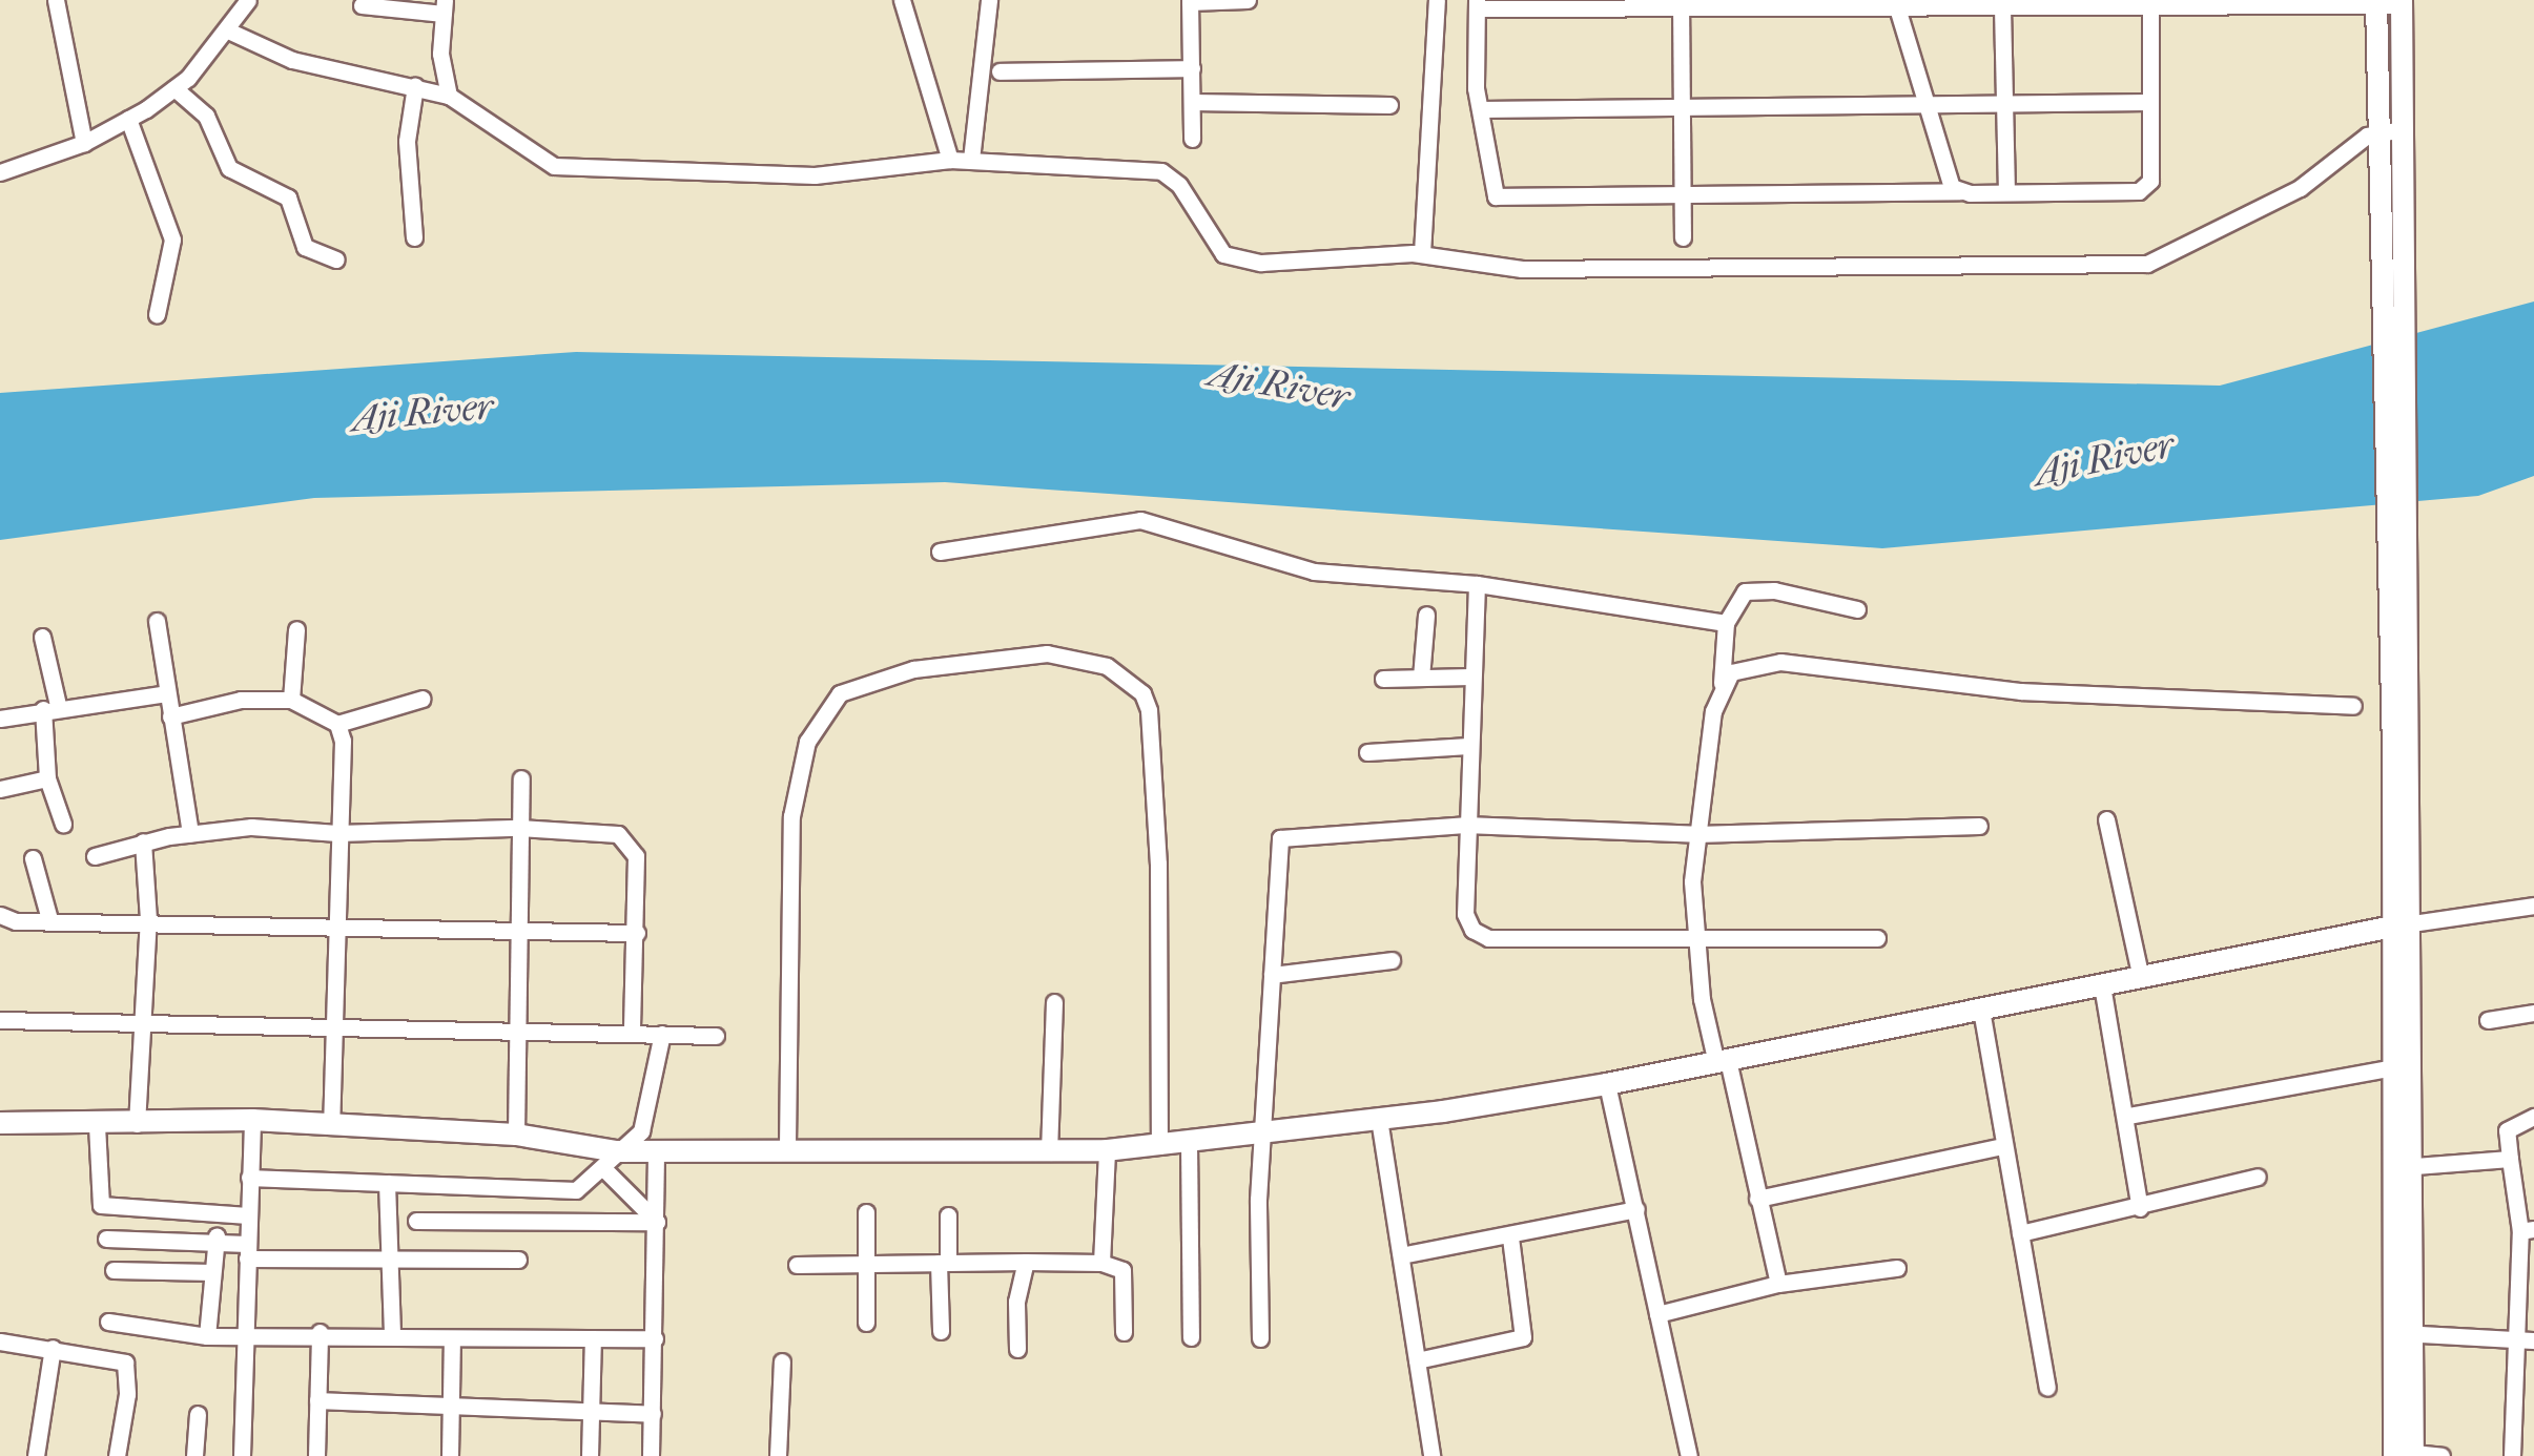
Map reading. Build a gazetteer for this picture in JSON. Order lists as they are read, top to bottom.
{
  "water": ["Aji River"]
}
